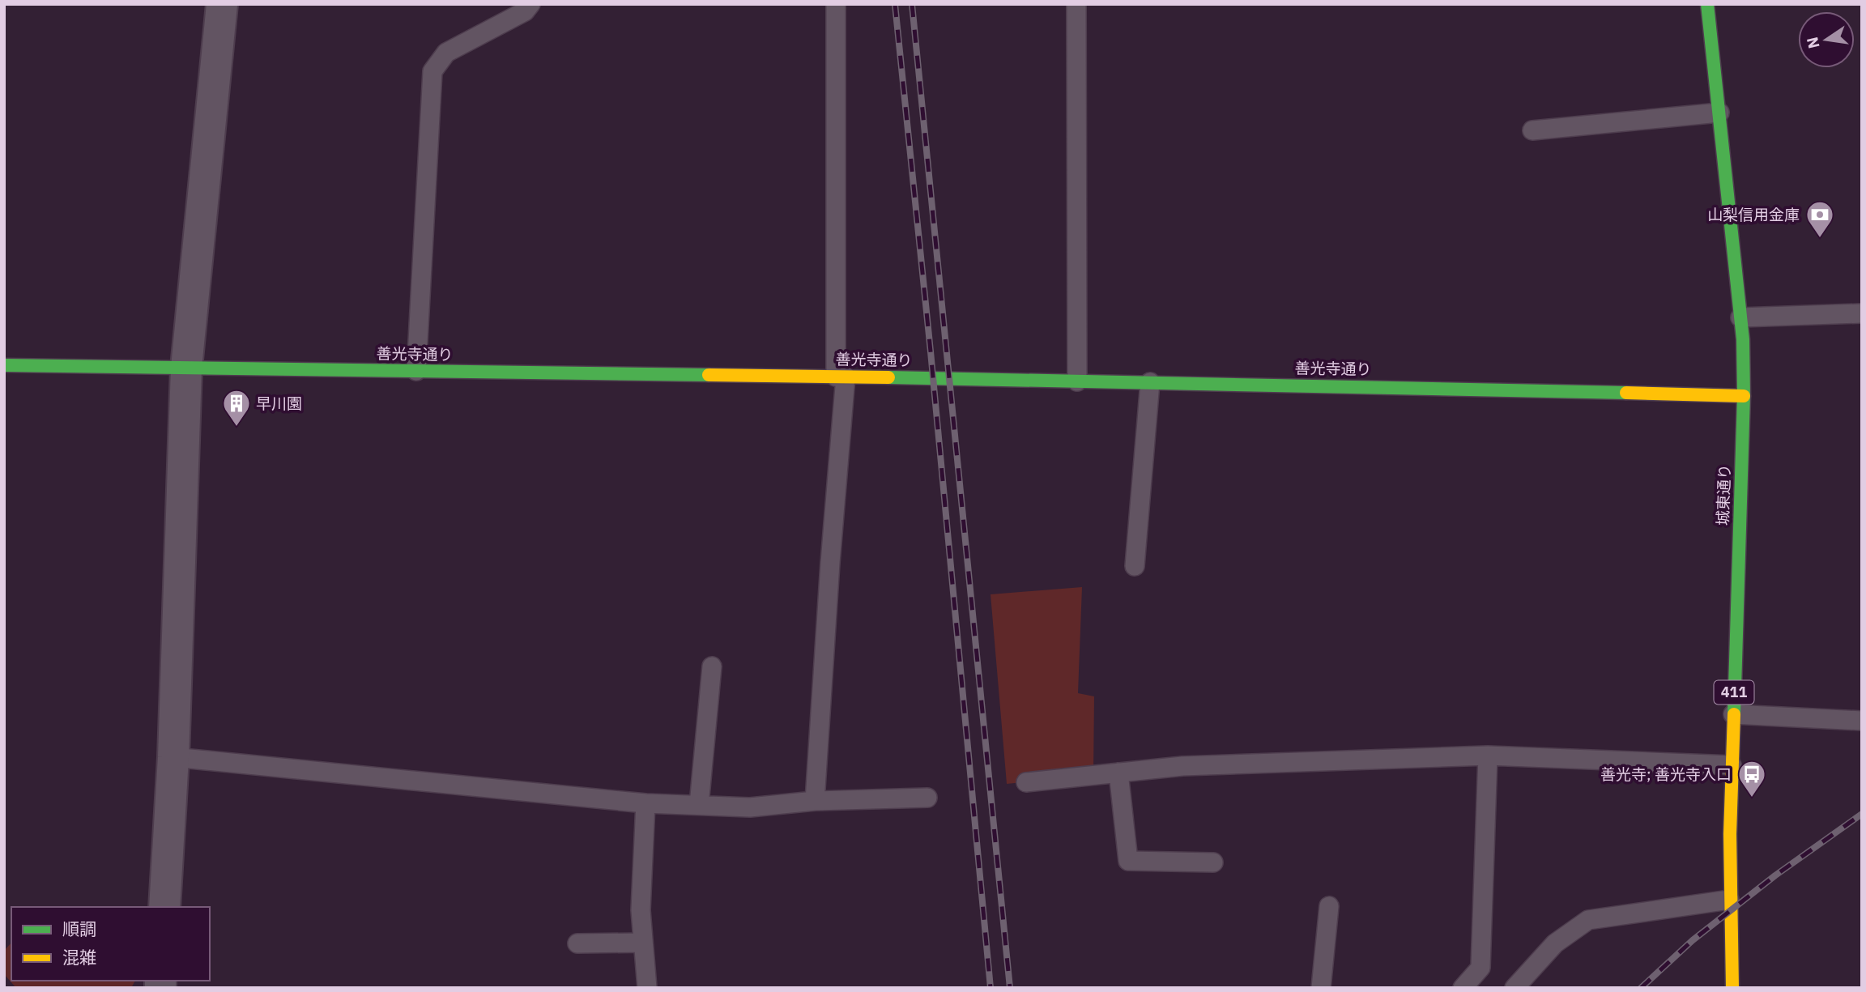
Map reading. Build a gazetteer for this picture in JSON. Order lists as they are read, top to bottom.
{
  "streets": {
    "main road": ["善光寺通り", "城東通り", "411"]
  },
  "crossings": [
    ["善光寺通り", "城東通り"]
  ],
  "places": {
    "bank": ["山梨信用金庫"],
    "building": ["早川園"],
    "bus stop": ["善光寺; 善光寺入口"]
  },
  "legend": ["順調", "混雑"],
  "north": "left"
}
